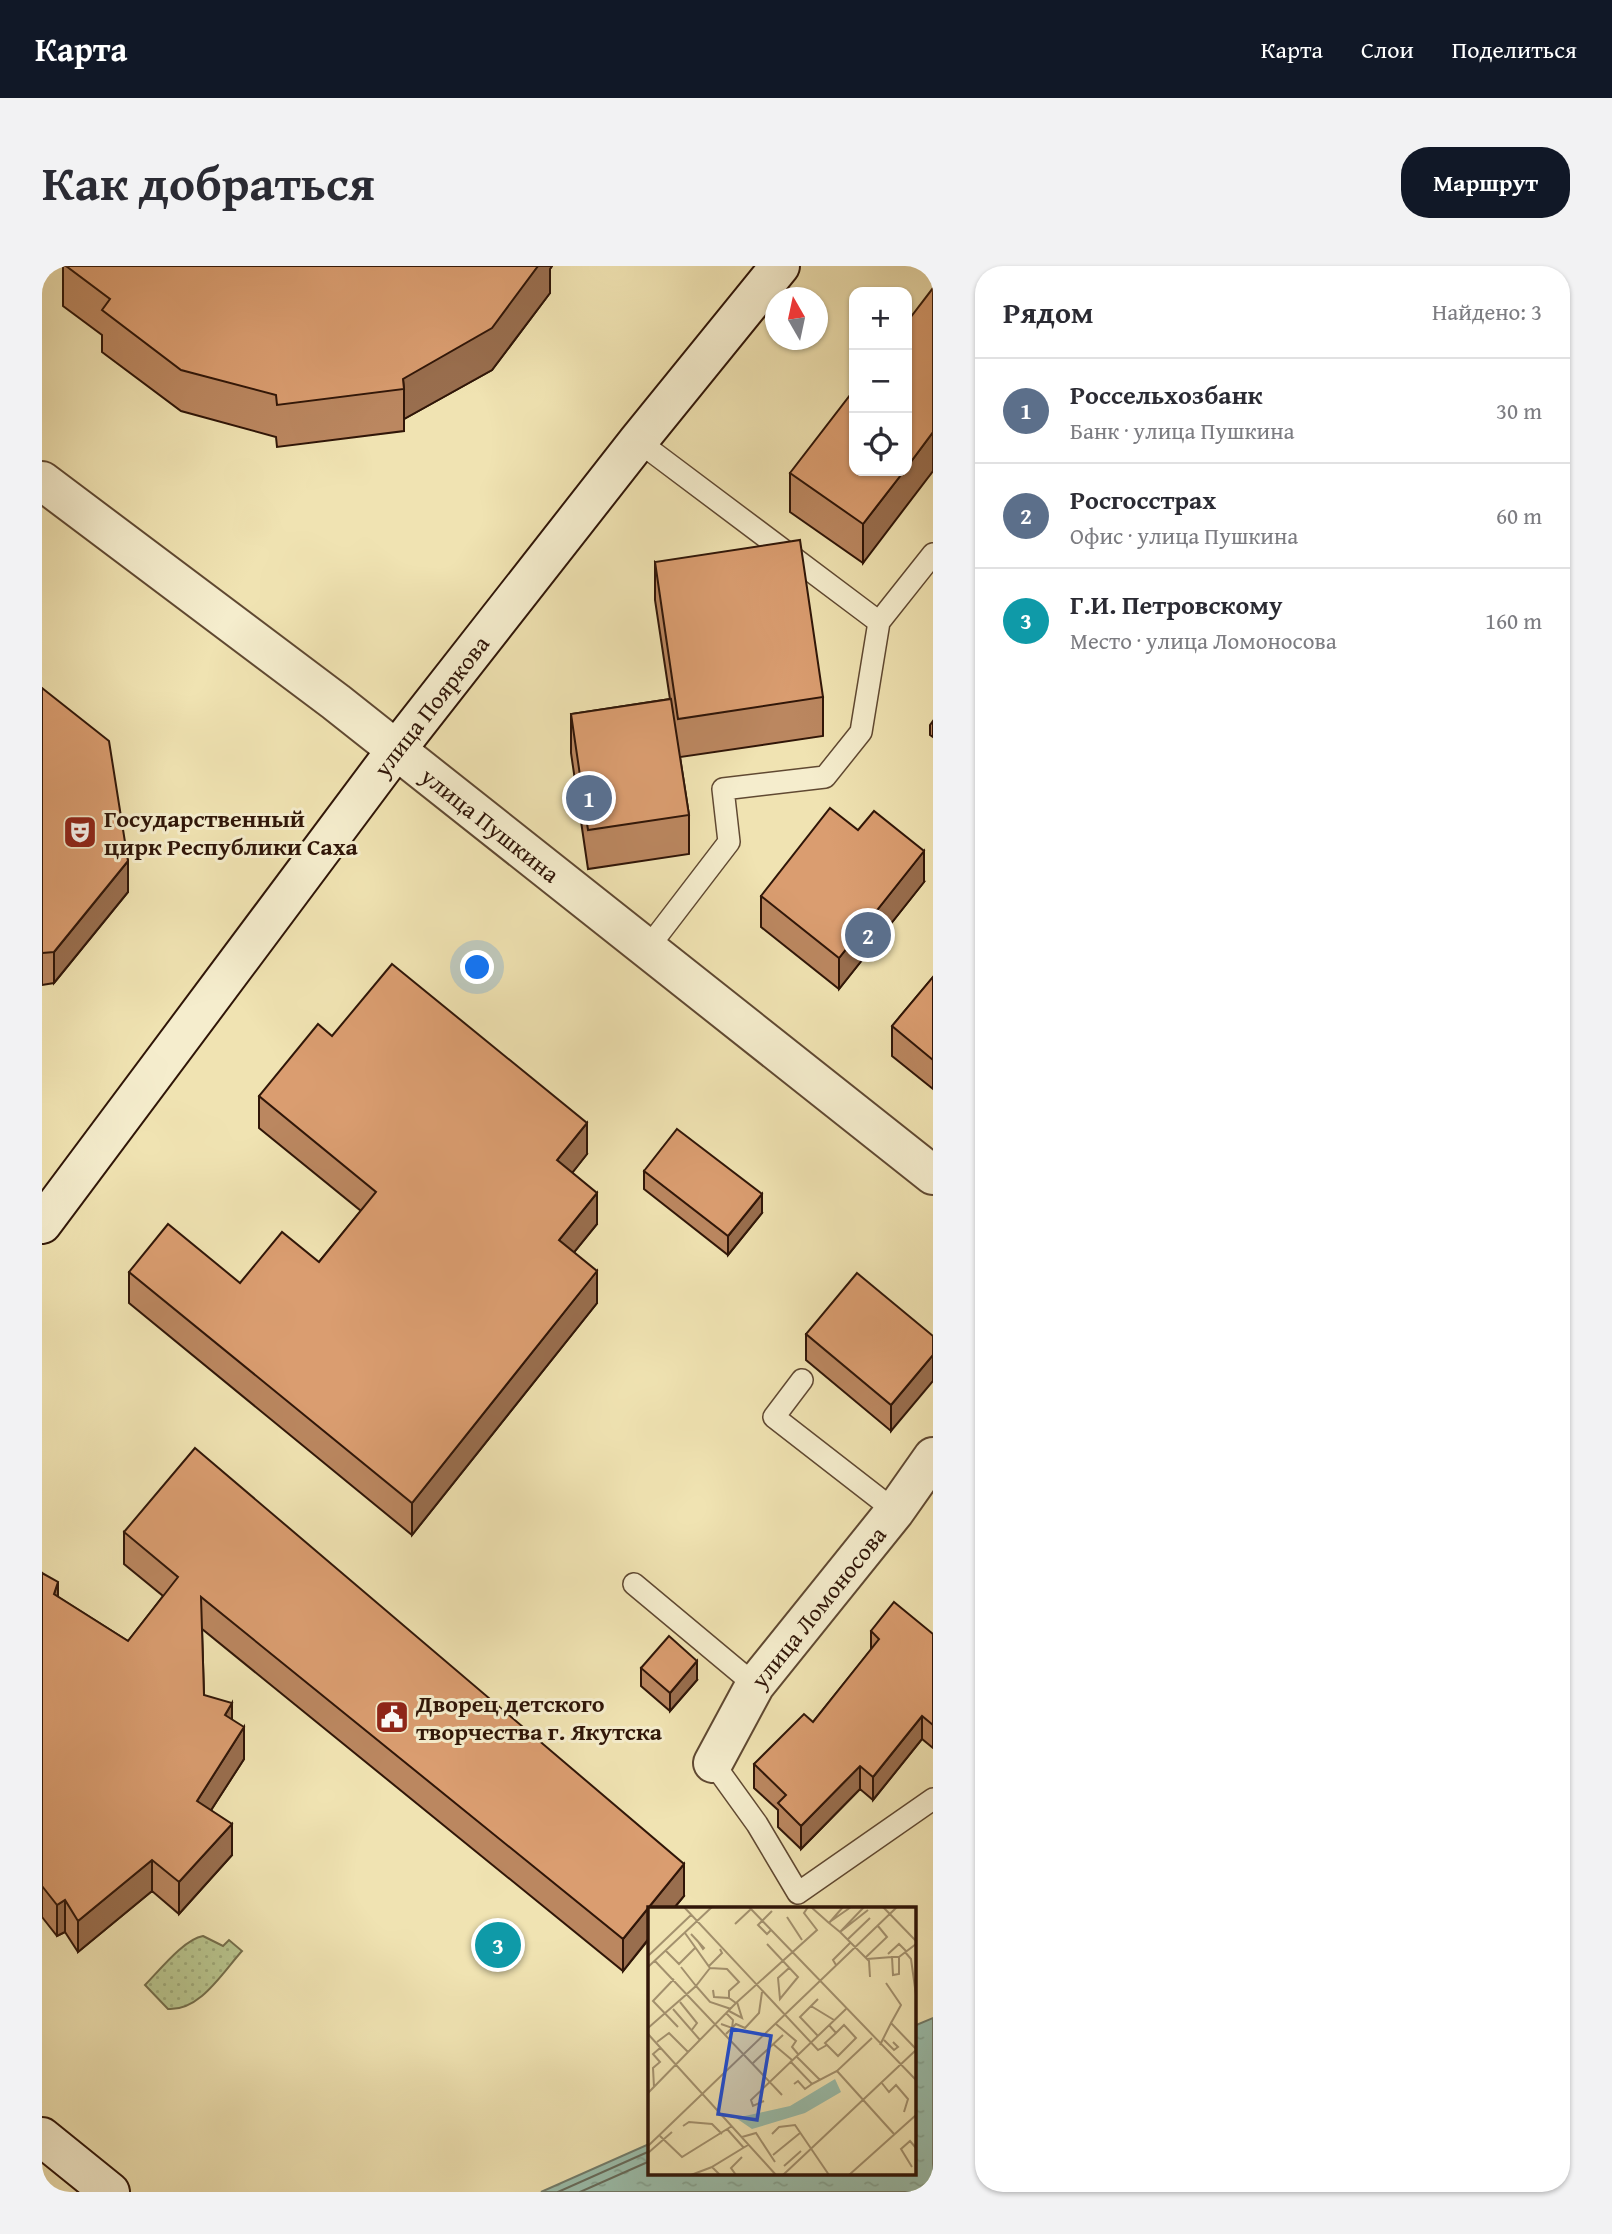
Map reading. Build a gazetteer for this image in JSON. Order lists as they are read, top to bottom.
{
  "streets": {
    "street": ["улица Пояркова", "улица Пушкина", "улица Ломоносова"]
  },
  "crossings": [
    ["улица Пояркова", "улица Пушкина"]
  ],
  "places": {
    "theatre": ["Государственный цирк Республики Саха"],
    "public building": ["Дворец детского творчества г. Якутска"]
  },
  "north": "top",
  "page": {
    "header": "Карта",
    "nav": ["Карта", "Слои", "Поделиться"],
    "title": "Как добраться",
    "buttons": "Маршрут",
    "heading": ["Рядом", "Найдено: 3"],
    "map_buttons": ["+", "−"],
    "list": [
      {
        "mark": "1",
        "name": "Россельхозбанк",
        "note": "Банк · улица Пушкина",
        "value": "30 m"
      },
      {
        "mark": "2",
        "name": "Росгосстрах",
        "note": "Офис · улица Пушкина",
        "value": "60 m"
      },
      {
        "mark": "3",
        "name": "Г.И. Петровскому",
        "note": "Место · улица Ломоносова",
        "value": "160 m"
      }
    ],
    "pins": ["1", "2", "3"]
  }
}
